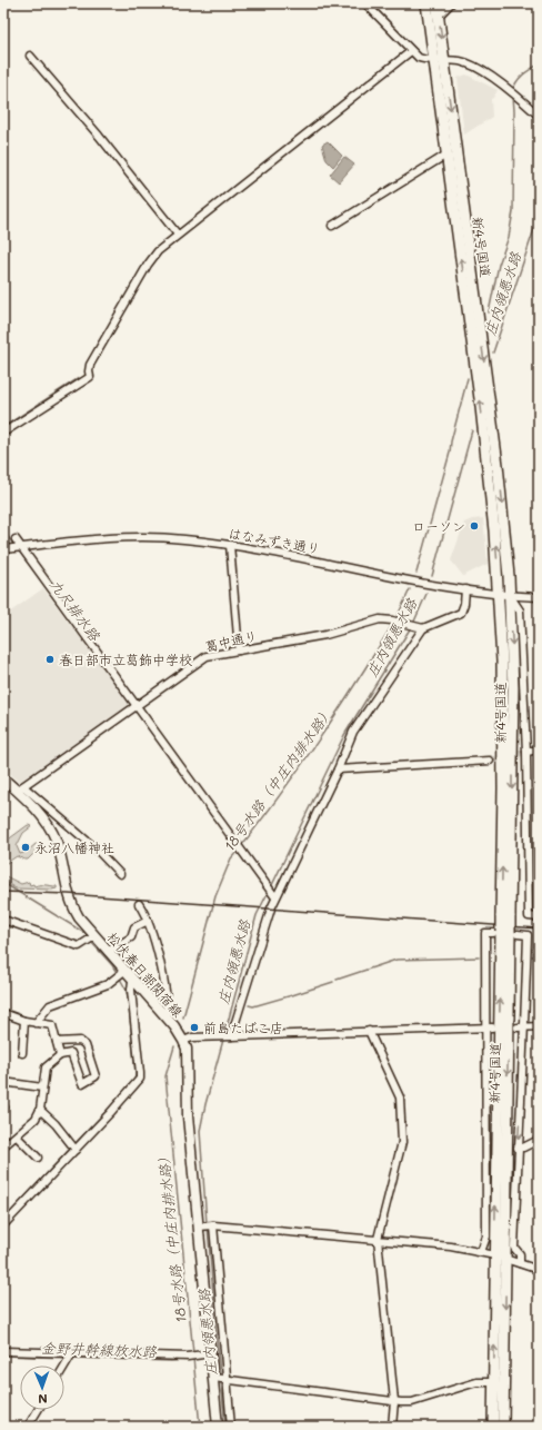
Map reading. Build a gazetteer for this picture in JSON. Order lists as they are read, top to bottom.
{
  "streets": {
    "highway": ["新4号国道"],
    "main road": ["松伏春日部関宿線"],
    "street": ["はなみずき通り", "葛中通り"]
  },
  "crossings": [
    ["新4号国道", "はなみずき通り"],
    ["葛中通り", "松伏春日部関宿線"]
  ],
  "water": [
    "庄内領悪水路",
    "九尺排水路",
    "18号水路（中庄内排水路）",
    "金野井幹線放水路"
  ],
  "places": [
    "ローソン",
    "春日部市立葛飾中学校",
    "永沼八幡神社",
    "前島たばこ店"
  ],
  "north": "bottom"
}
